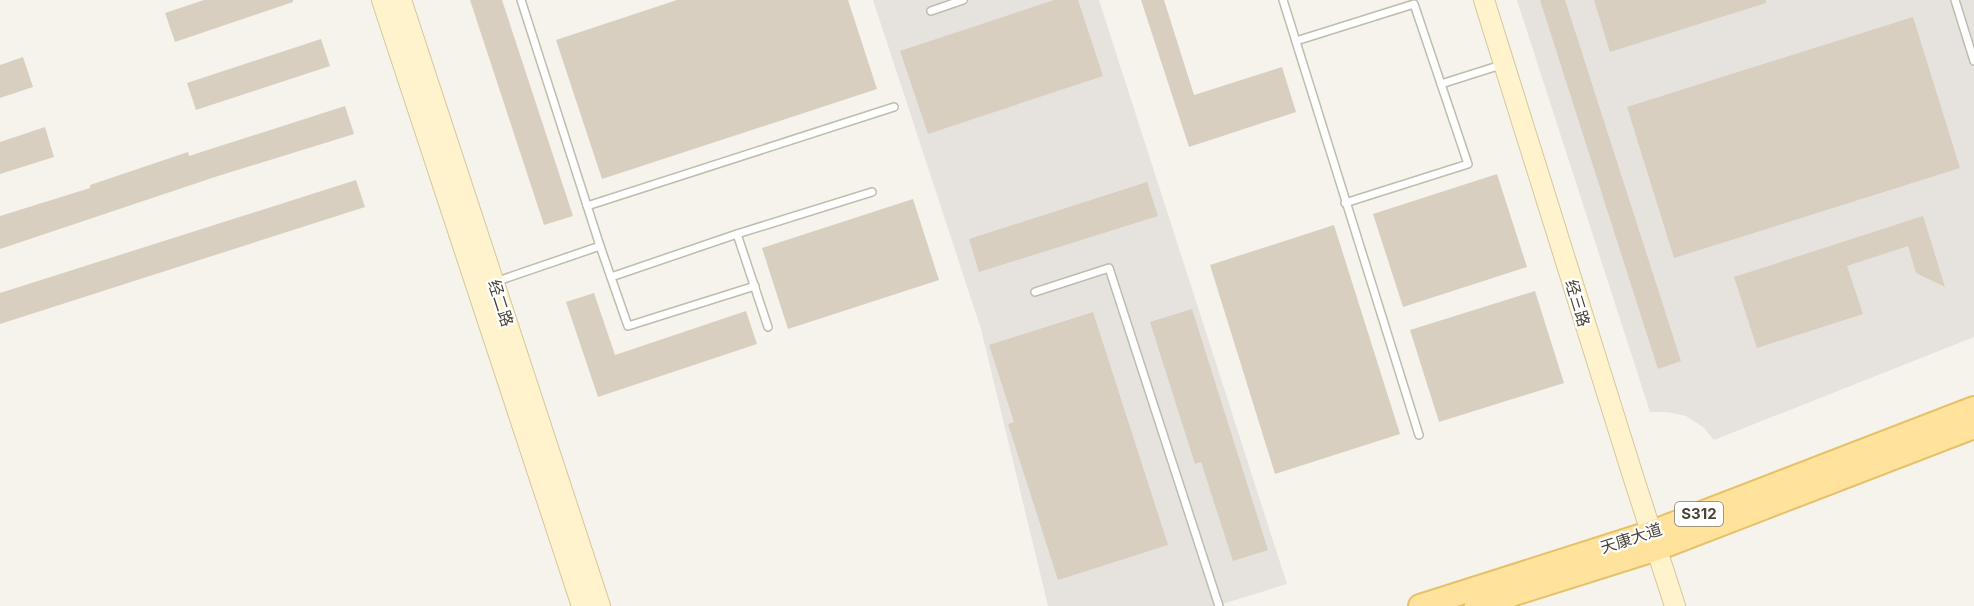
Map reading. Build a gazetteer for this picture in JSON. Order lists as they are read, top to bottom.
{
  "streets": {
    "main road": ["S312", "天康大道"],
    "street": ["经二路", "经三路"]
  },
  "crossings": [
    ["经三路", "天康大道"]
  ]
}
